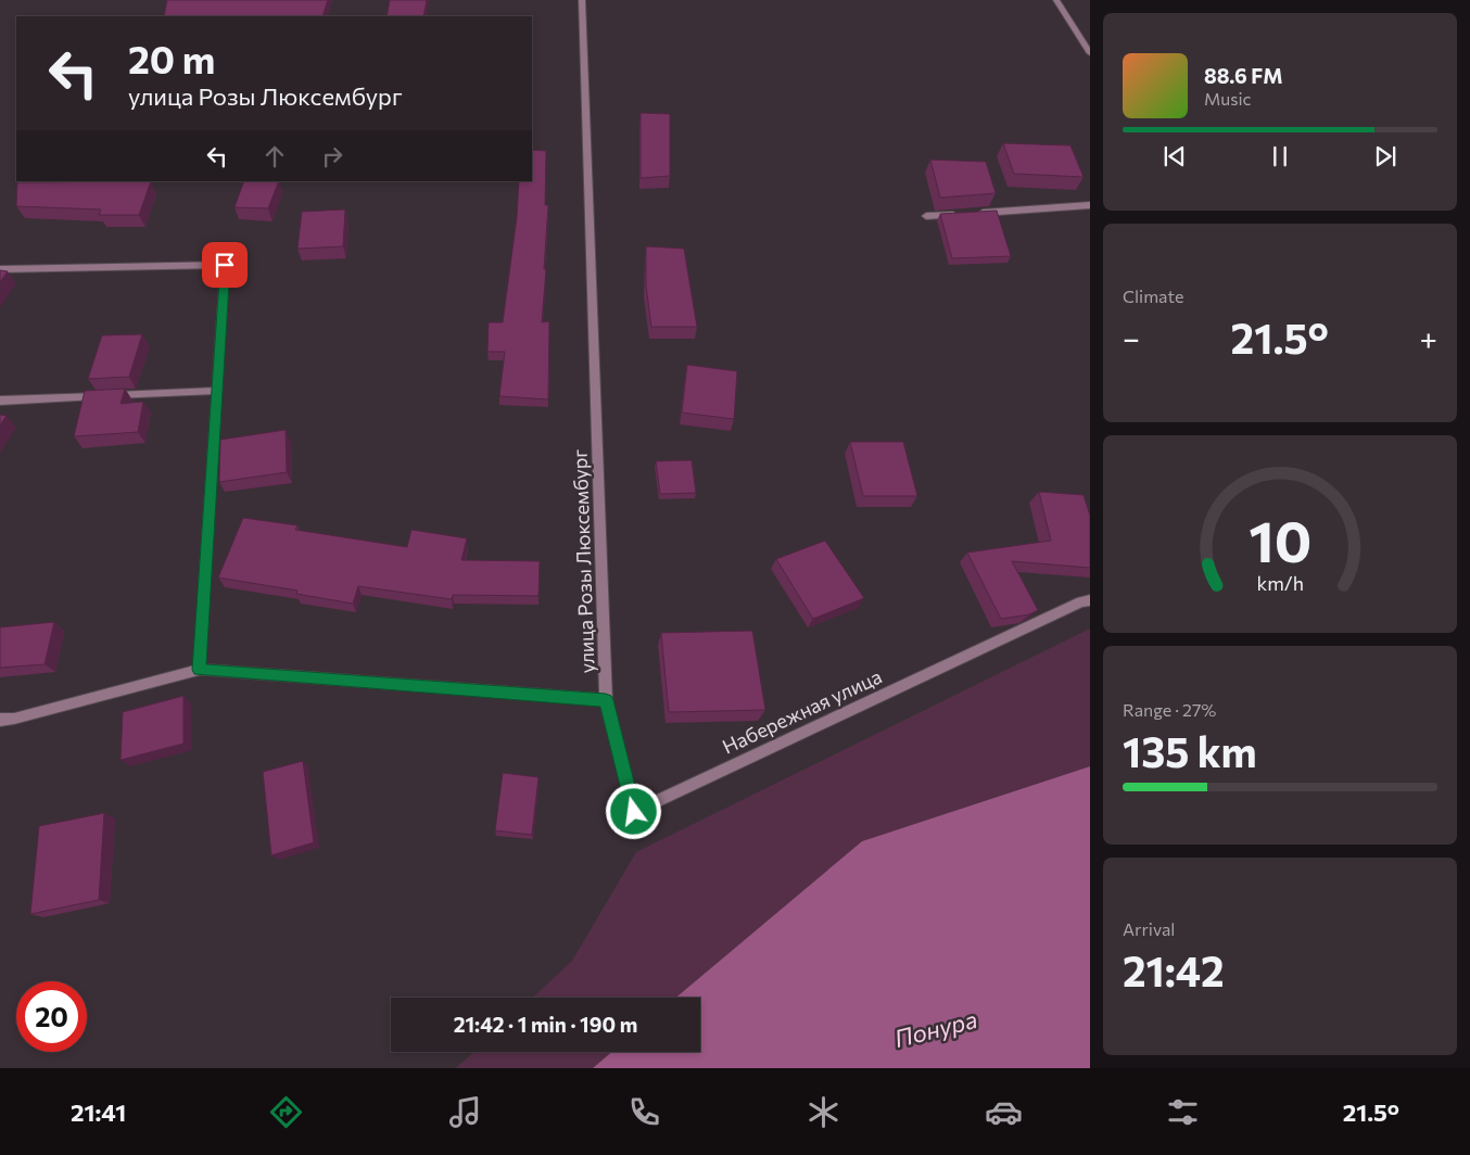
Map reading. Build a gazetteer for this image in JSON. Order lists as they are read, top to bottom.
{
  "streets": {
    "street": ["улица Розы Люксембург", "Набережная улица"]
  },
  "crossings": [
    ["улица Розы Люксембург", "Набережная улица"]
  ],
  "water": ["Понура"],
  "page": {
    "turn": ["20 m", "улица Розы Люксембург"],
    "song": ["88.6 FM", "Music"],
    "tile": [
      "Climate",
      ["Range · 27%", "135 km"],
      ["Arrival", "21:42"]
    ],
    "heat": ["−", "21.5°", "+"],
    "limit": "20",
    "trip": "21:42 · 1 min · 190 m",
    "tabs": ["21:41", "21.5°"],
    "gauge": ["10", "km/h"]
  }
}
